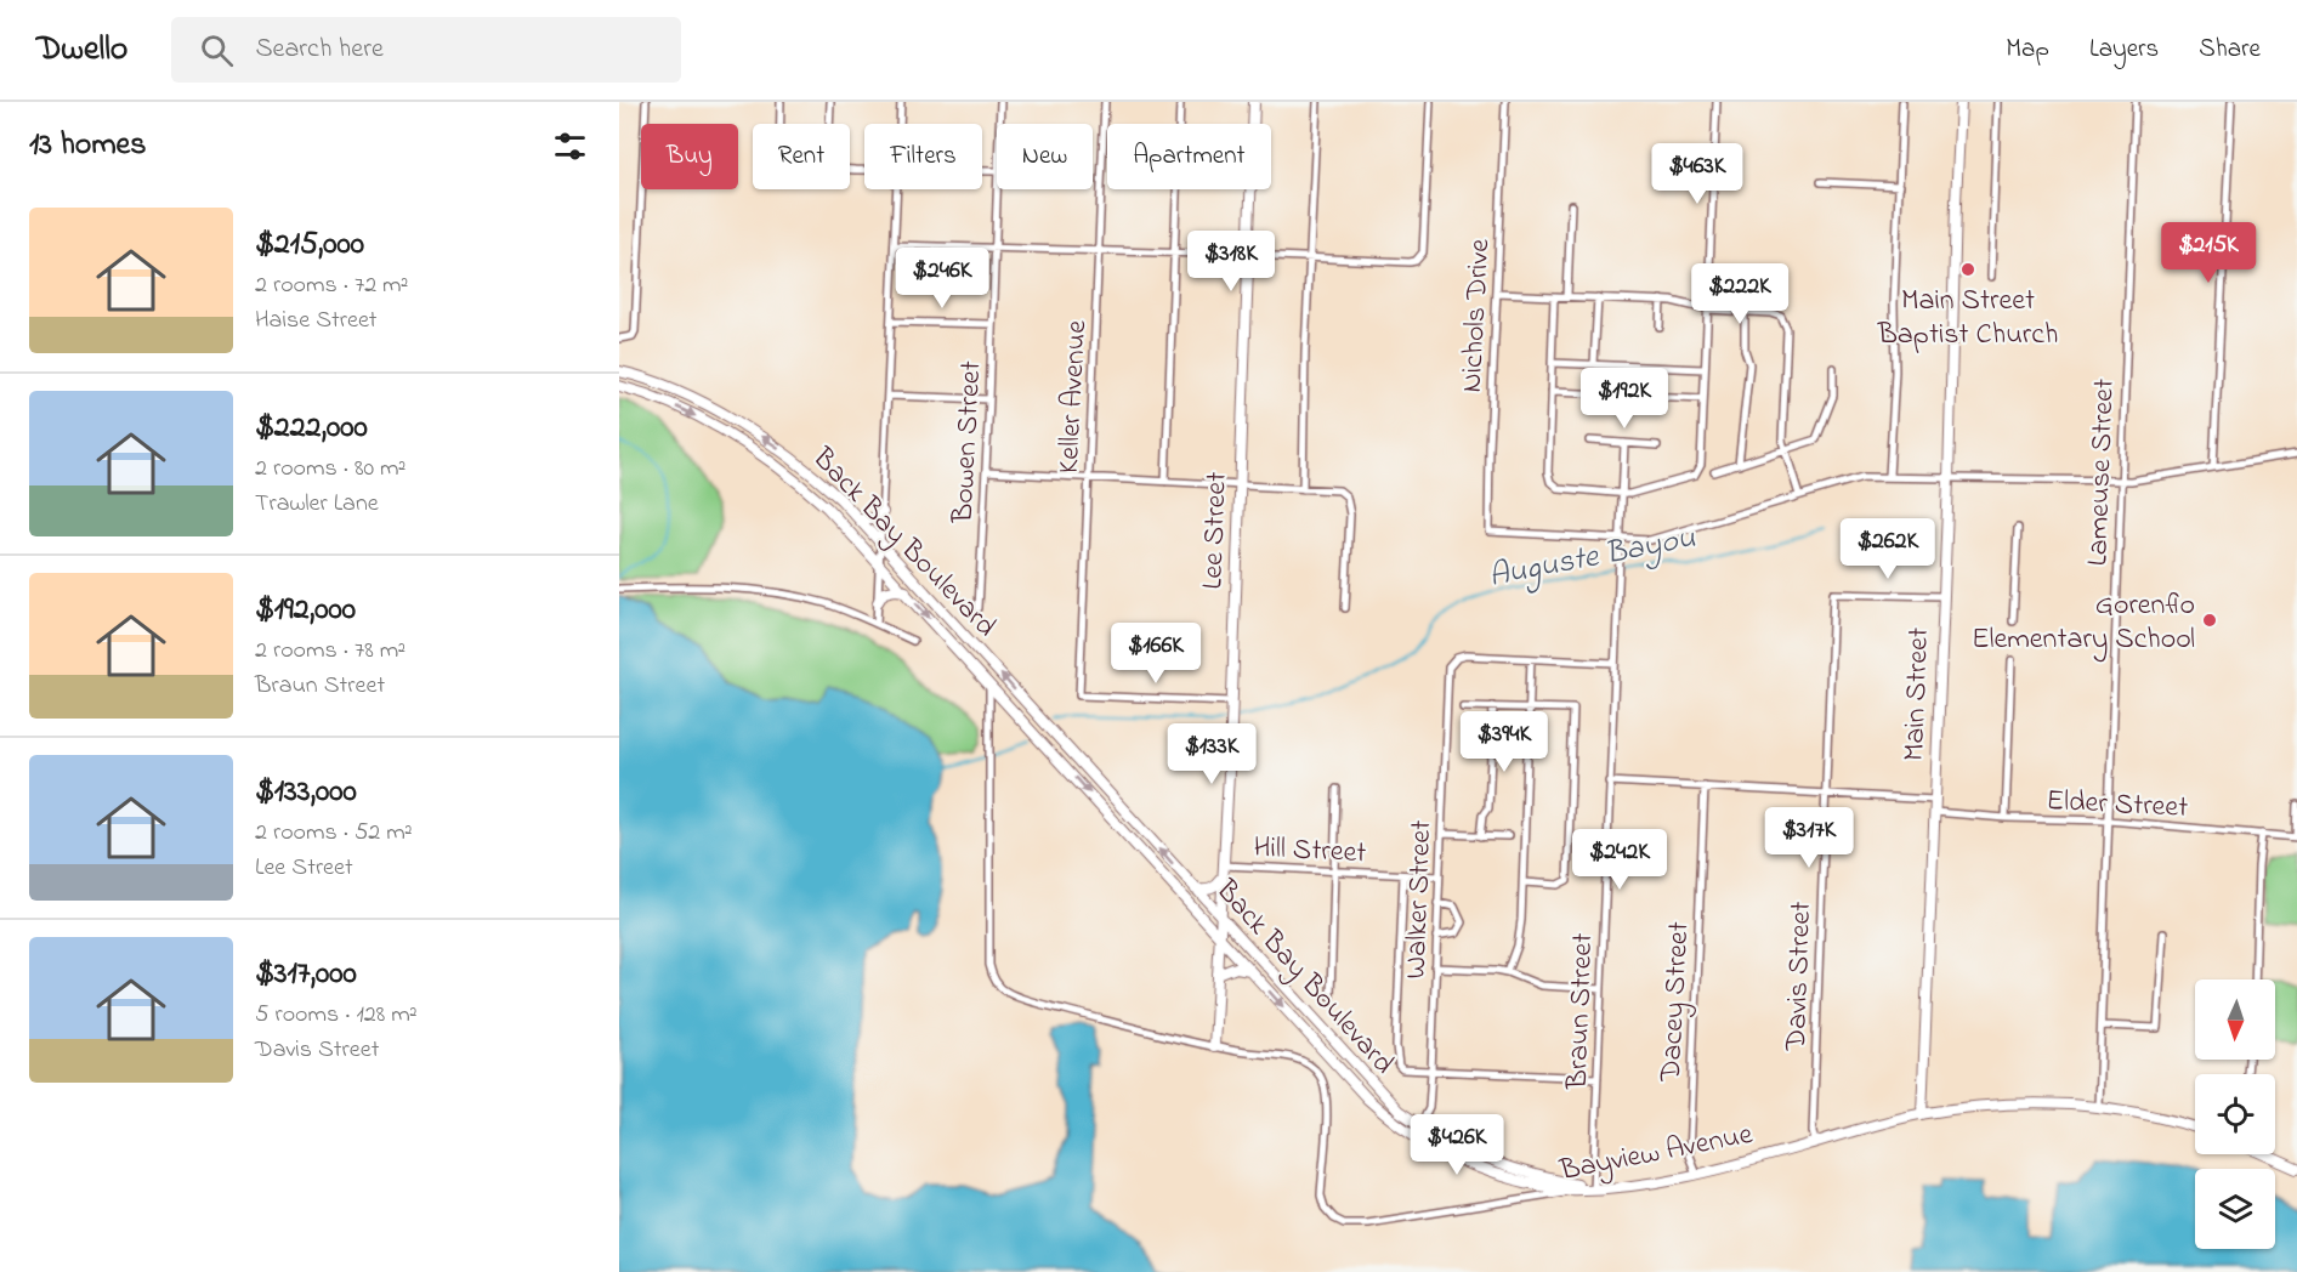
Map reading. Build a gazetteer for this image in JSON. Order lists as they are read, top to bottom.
{
  "streets": {
    "main road": [
      "Lee Street",
      "Back Bay Boulevard",
      "Main Street",
      "Bayview Avenue"
    ],
    "street": [
      "Nichols Drive",
      "Keller Avenue",
      "Bowen Street",
      "Lameuse Street",
      "Elder Street",
      "Hill Street",
      "Walker Street",
      "Davis Street",
      "Dacey Street",
      "Braun Street"
    ]
  },
  "crossings": [
    ["Nichols Drive", "Braun Street"],
    ["Keller Avenue", "Lee Street"],
    ["Lameuse Street", "Elder Street"],
    ["Lameuse Street", "Bayview Avenue"],
    ["Lee Street", "Back Bay Boulevard"],
    ["Lee Street", "Hill Street"],
    ["Lee Street", "Bayview Avenue"],
    ["Back Bay Boulevard", "Walker Street"],
    ["Back Bay Boulevard", "Braun Street"],
    ["Back Bay Boulevard", "Bayview Avenue"],
    ["Main Street", "Elder Street"],
    ["Main Street", "Davis Street"],
    ["Main Street", "Bayview Avenue"],
    ["Hill Street", "Walker Street"],
    ["Walker Street", "Braun Street"],
    ["Davis Street", "Bayview Avenue"],
    ["Dacey Street", "Bayview Avenue"],
    ["Braun Street", "Bayview Avenue"]
  ],
  "water": ["Auguste Bayou"],
  "places": ["Main Street Baptist Church", "Gorenflo Elementary School"],
  "north": "bottom",
  "page": {
    "header": "Dwello",
    "search": "Search here",
    "nav": ["Map", "Layers", "Share"],
    "heading": "13 homes",
    "chip": [
      "Buy",
      "Rent",
      "Filters",
      "New",
      "Apartment"
    ],
    "price": [
      "$463K",
      "$215K",
      "$318K",
      "$246K",
      "$222K",
      "$192K",
      "$262K",
      "$166K",
      "$394K",
      "$133K",
      "$317K",
      "$242K",
      "$426K"
    ],
    "list": [
      {
        "name": "$215,000",
        "note": "2 rooms · 72 m² · Haise Street"
      },
      {
        "name": "$222,000",
        "note": "2 rooms · 80 m² · Trawler Lane"
      },
      {
        "name": "$192,000",
        "note": "2 rooms · 78 m² · Braun Street"
      },
      {
        "name": "$133,000",
        "note": "2 rooms · 52 m² · Lee Street"
      },
      {
        "name": "$317,000",
        "note": "5 rooms · 128 m² · Davis Street"
      }
    ]
  }
}
